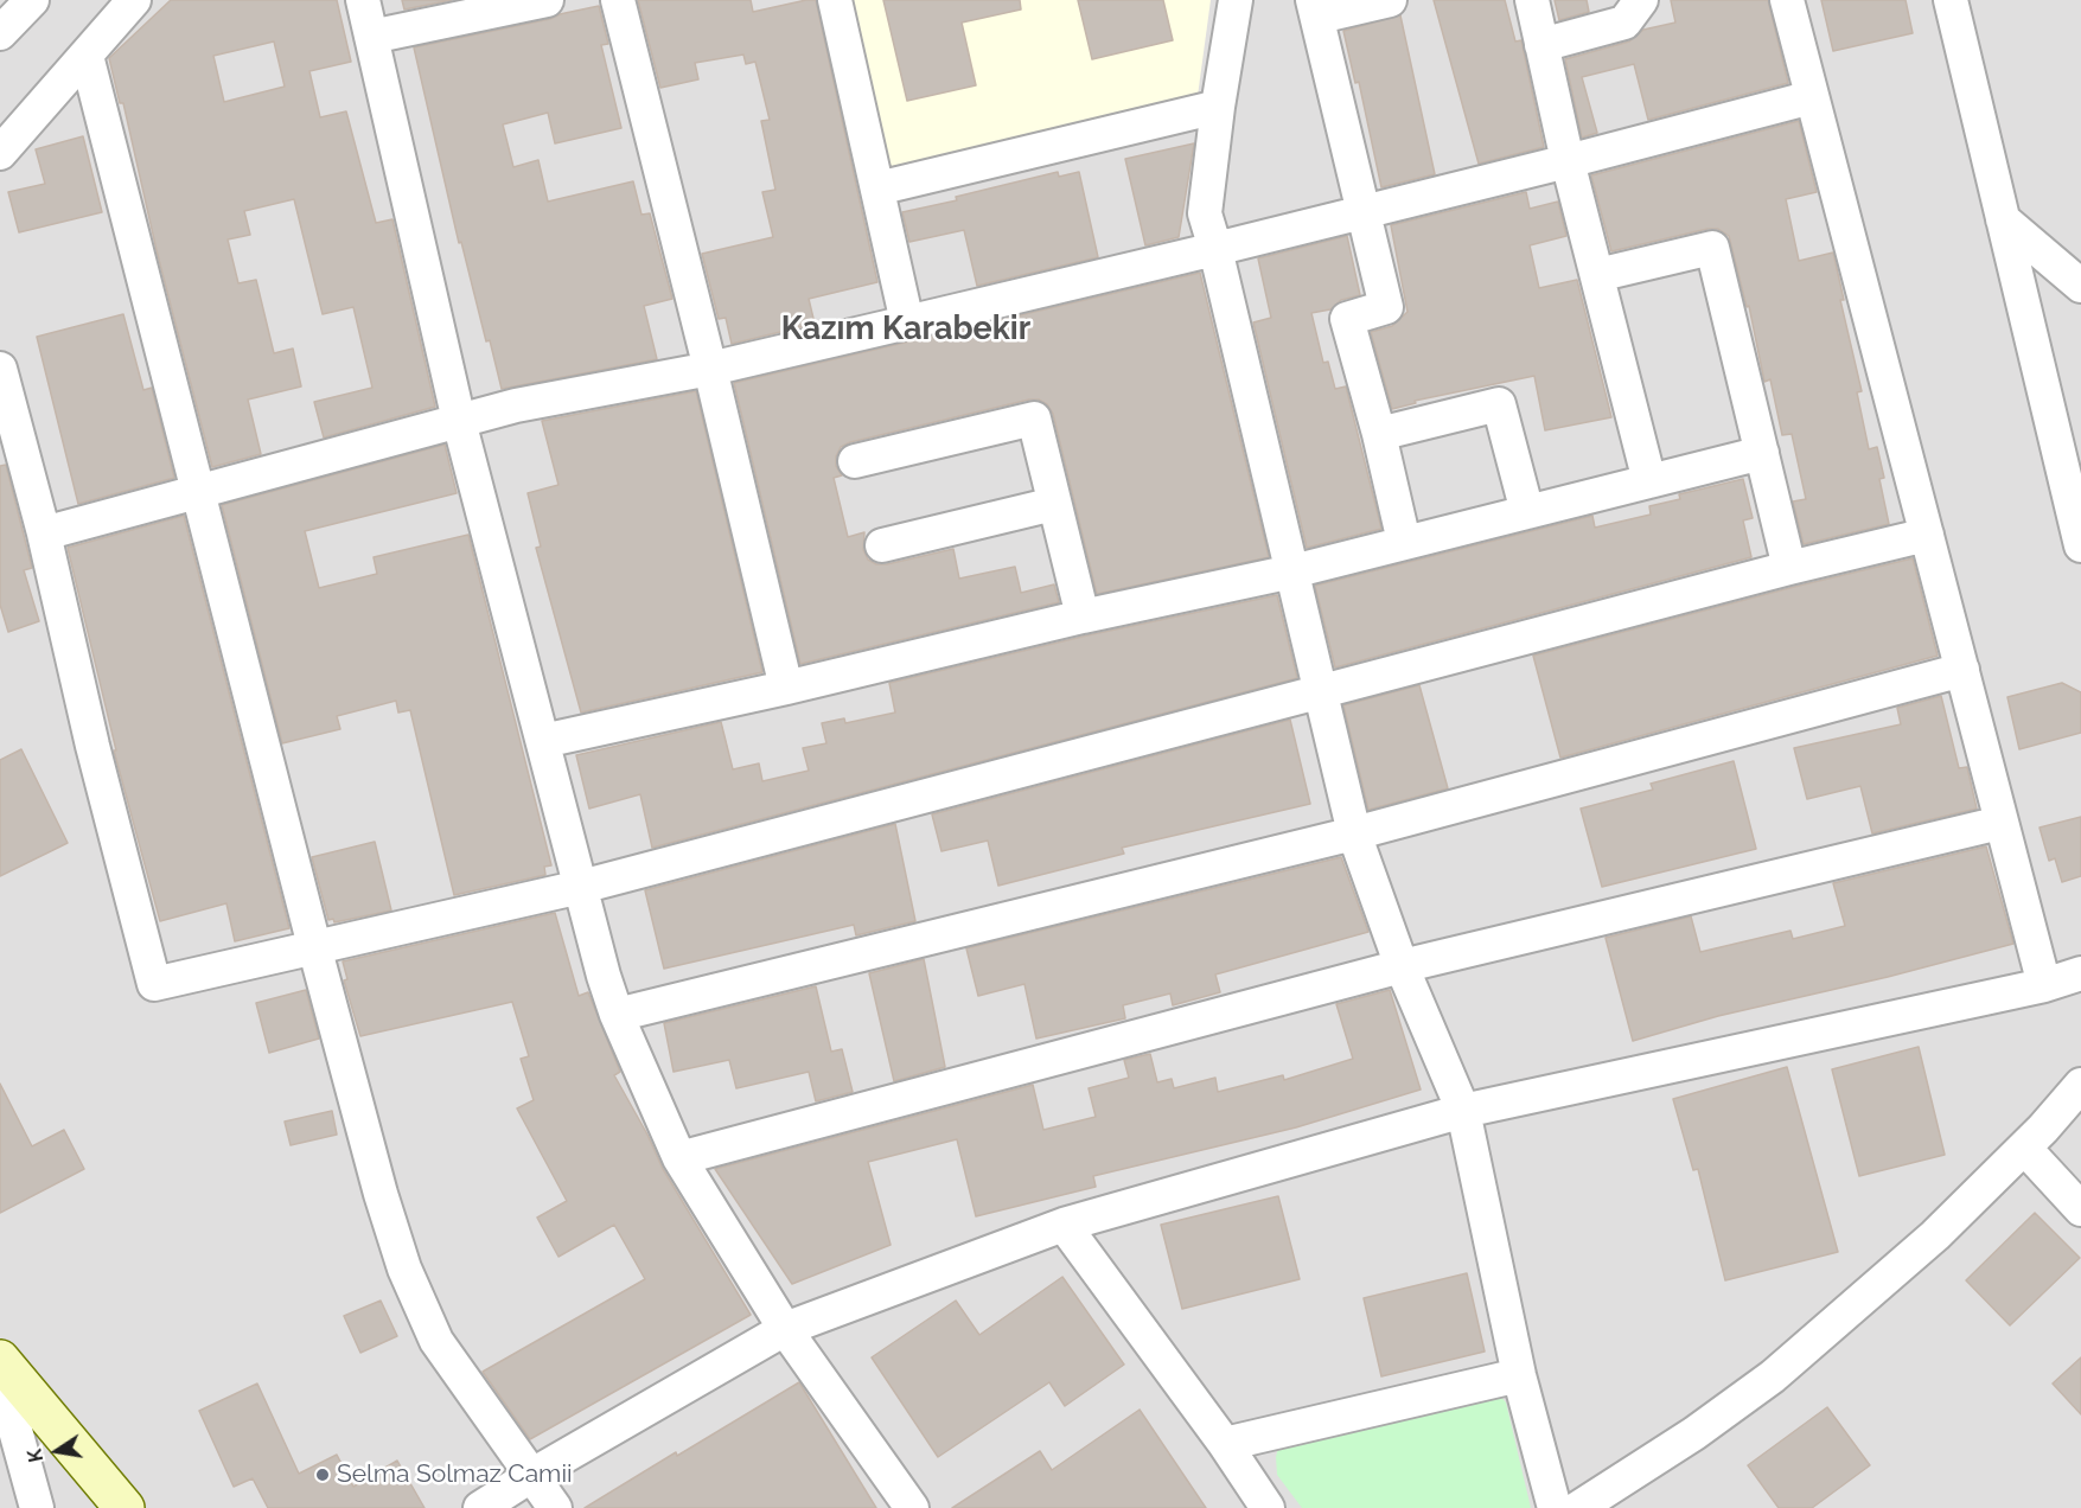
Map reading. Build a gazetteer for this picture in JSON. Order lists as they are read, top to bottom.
{
  "districts": ["Kazım Karabekir"],
  "places": ["Selma Solmaz Camii"],
  "north": "left"
}
